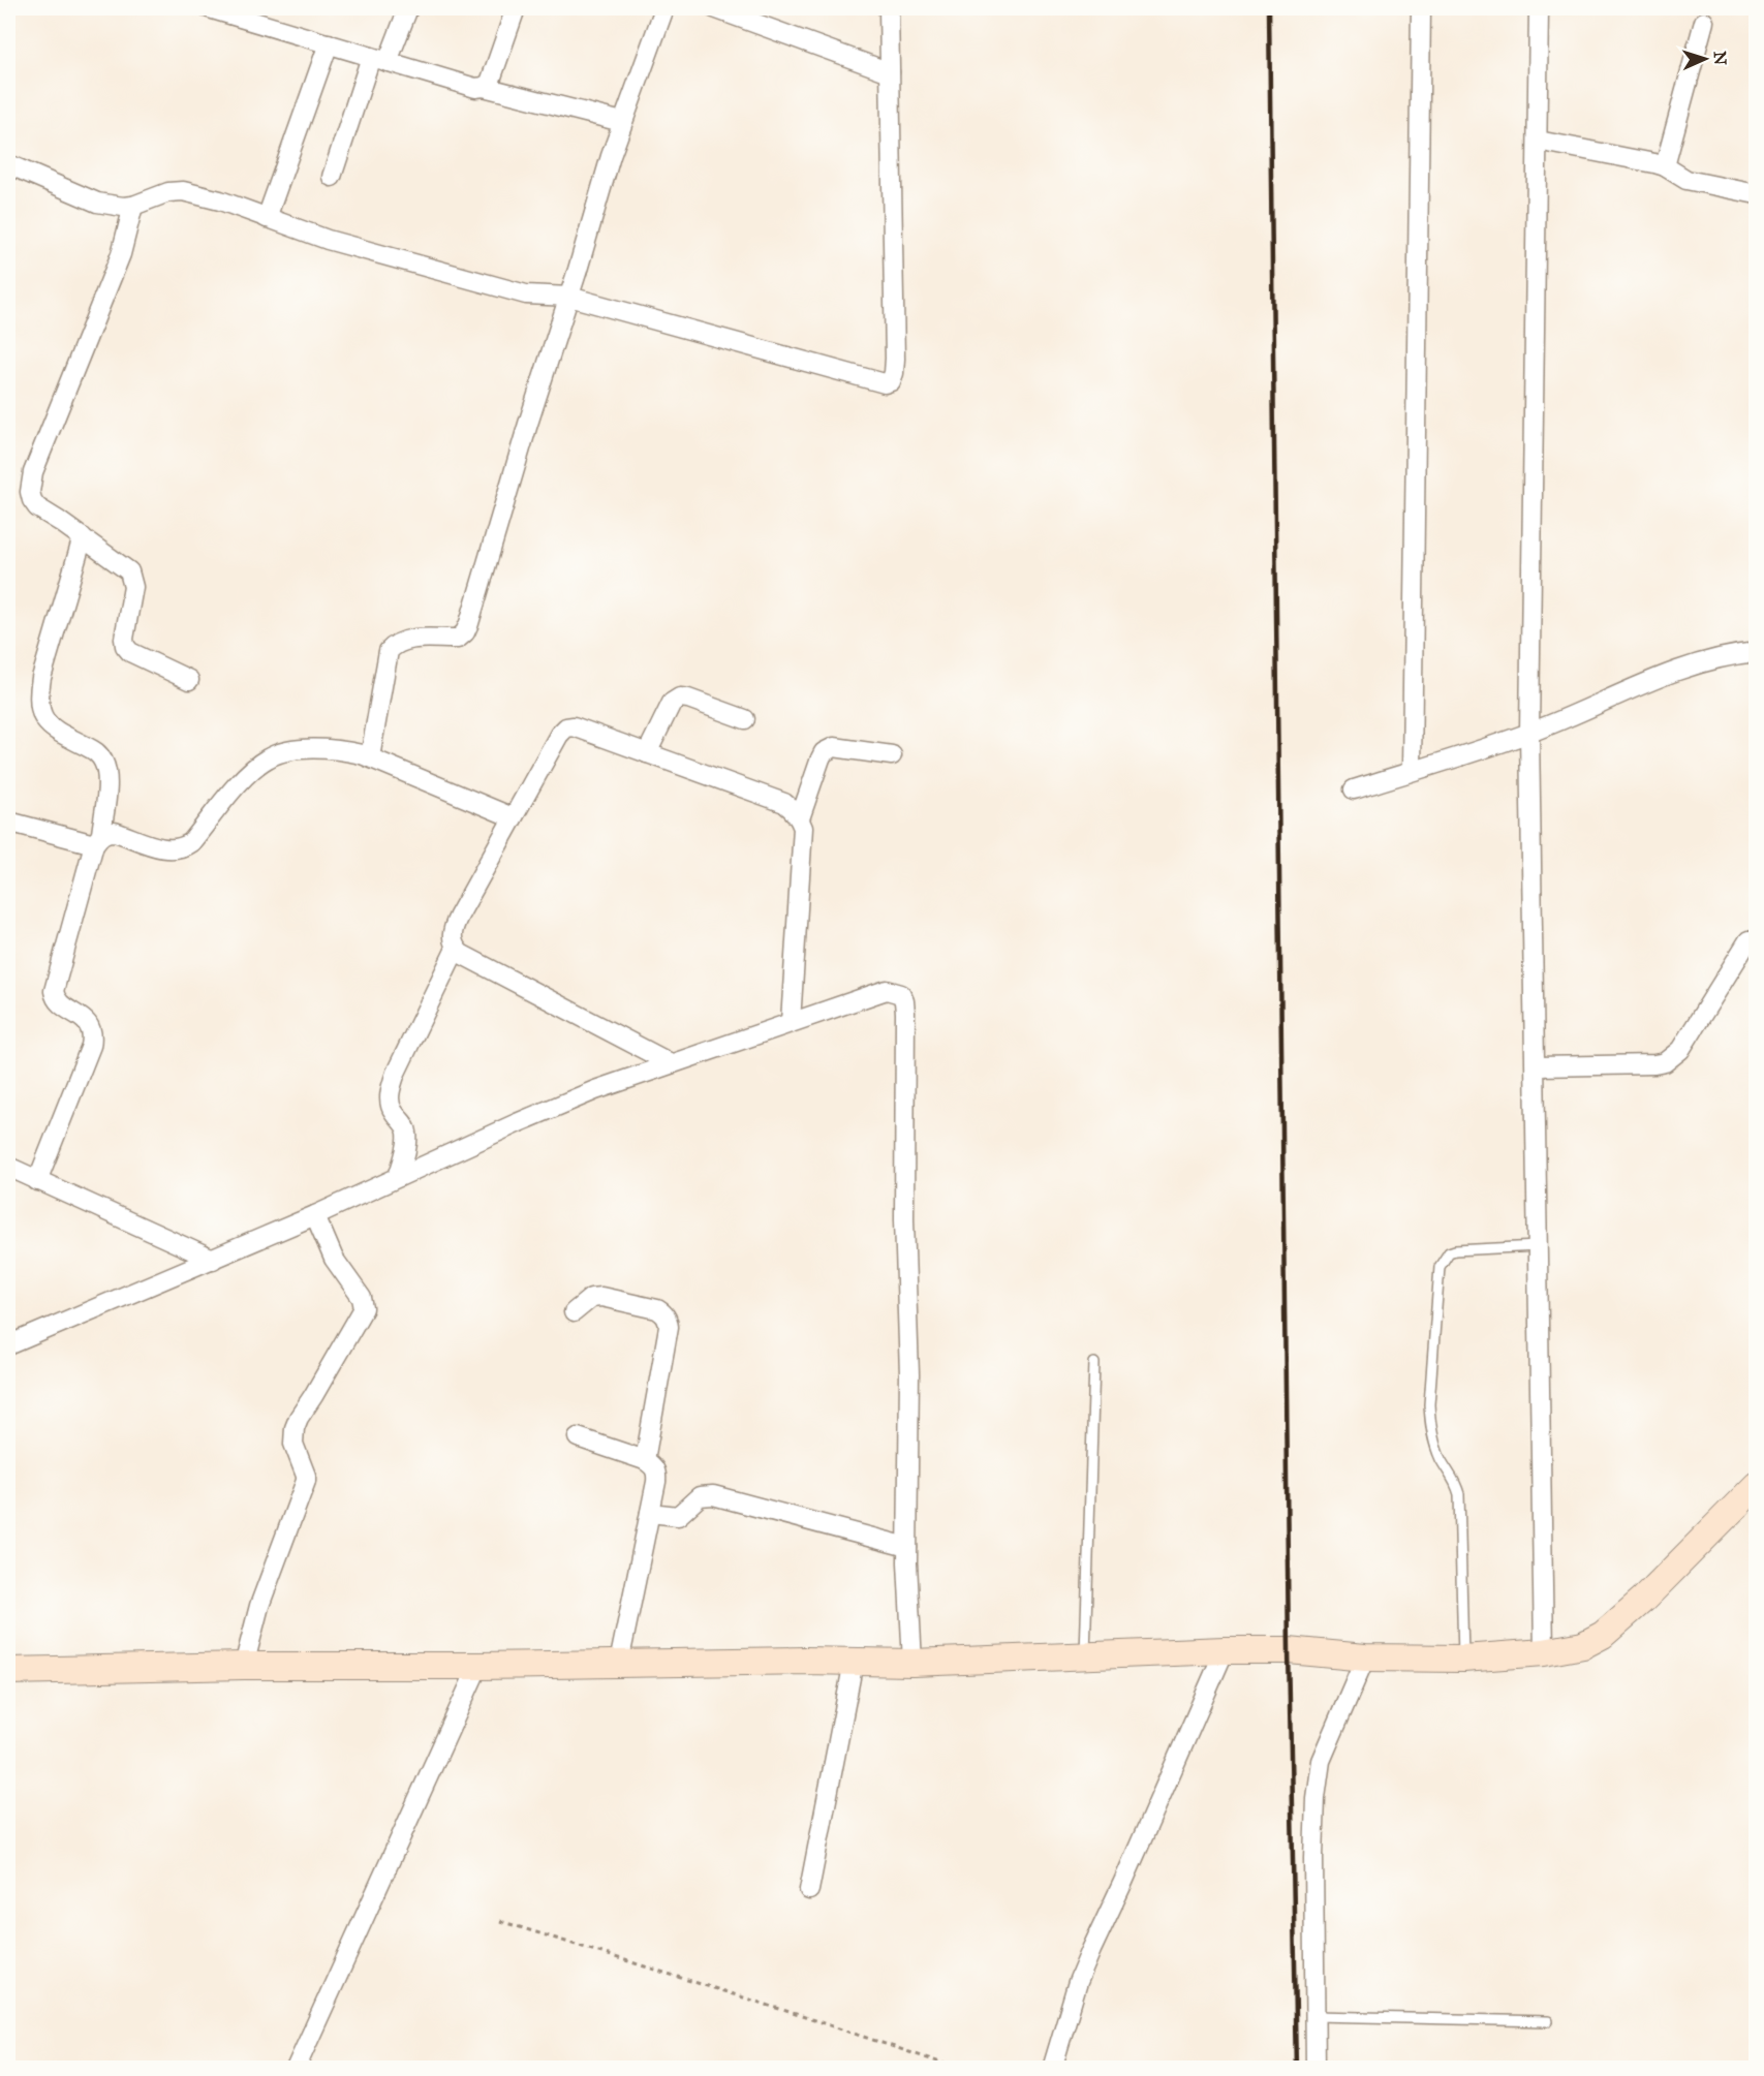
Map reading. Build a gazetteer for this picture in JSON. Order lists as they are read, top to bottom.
{
  "north": "right"
}
